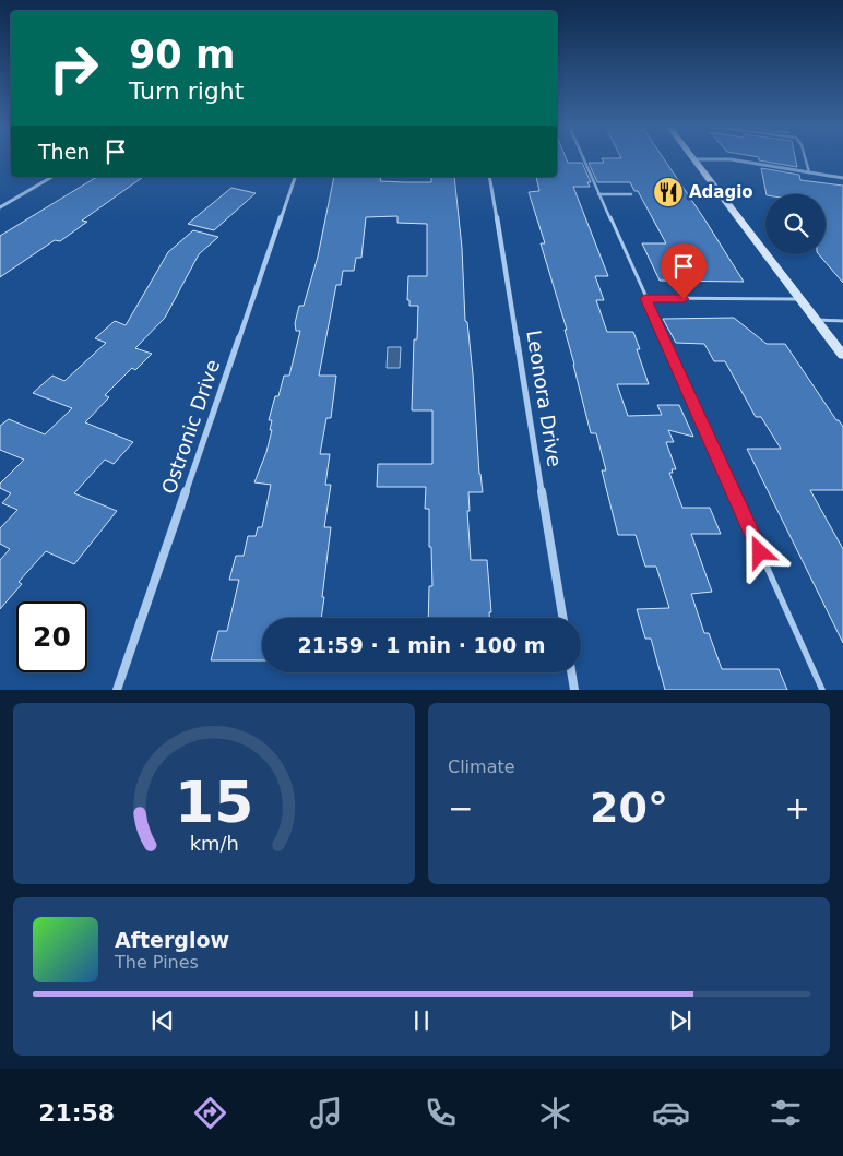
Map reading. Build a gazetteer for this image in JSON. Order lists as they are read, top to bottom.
{
  "streets": {
    "street": ["Leonora Drive", "Ostronic Drive"]
  },
  "places": {
    "restaurant": ["Adagio"]
  },
  "page": {
    "turn": ["90 m", "Turn right"],
    "then": "Then",
    "limit": "20",
    "trip": "21:59 · 1 min · 100 m",
    "tile": "Climate",
    "heat": ["−", "20°", "+"],
    "song": ["Afterglow", "The Pines"],
    "tabs": "21:58",
    "gauge": ["15", "km/h"]
  }
}
